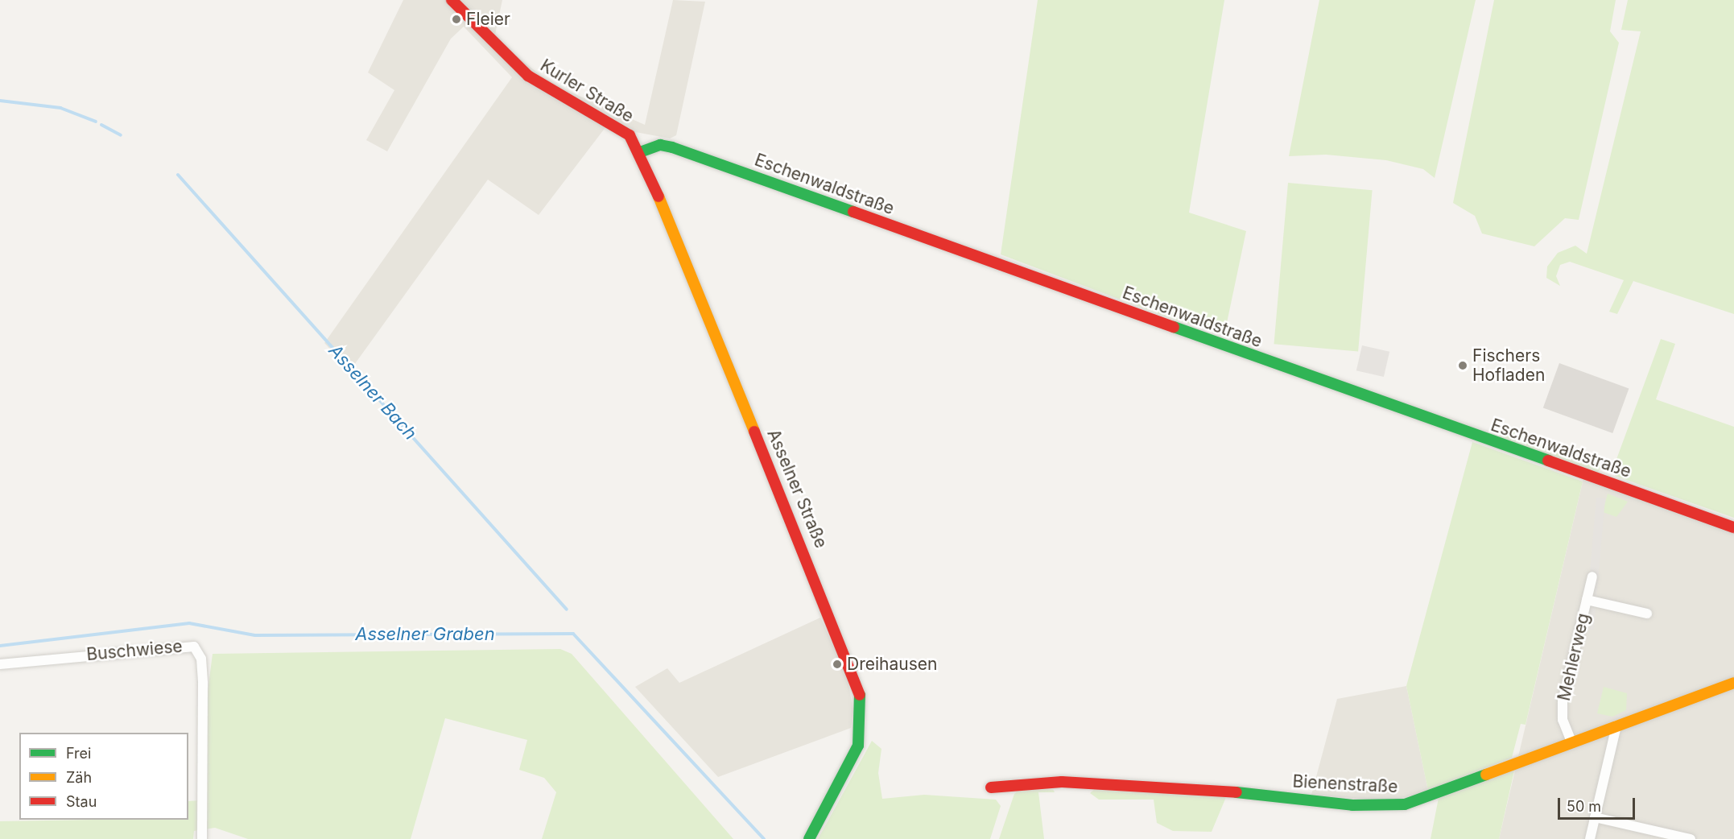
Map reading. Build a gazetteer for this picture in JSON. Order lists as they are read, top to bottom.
{
  "streets": {
    "street": [
      "Kurler Straße",
      "Eschenwaldstraße",
      "Asselner Straße",
      "Buschwiese",
      "Mehlerweg",
      "Bienenstraße"
    ]
  },
  "crossings": [
    ["Kurler Straße", "Eschenwaldstraße"],
    ["Kurler Straße", "Asselner Straße"],
    ["Eschenwaldstraße", "Asselner Straße"],
    ["Mehlerweg", "Bienenstraße"]
  ],
  "water": ["Asselner Bach", "Asselner Graben"],
  "places": ["Fleier", "Fischers Hofladen", "Dreihausen"],
  "legend": ["Frei", "Zäh", "Stau"],
  "scale_bar": "50 m"
}
